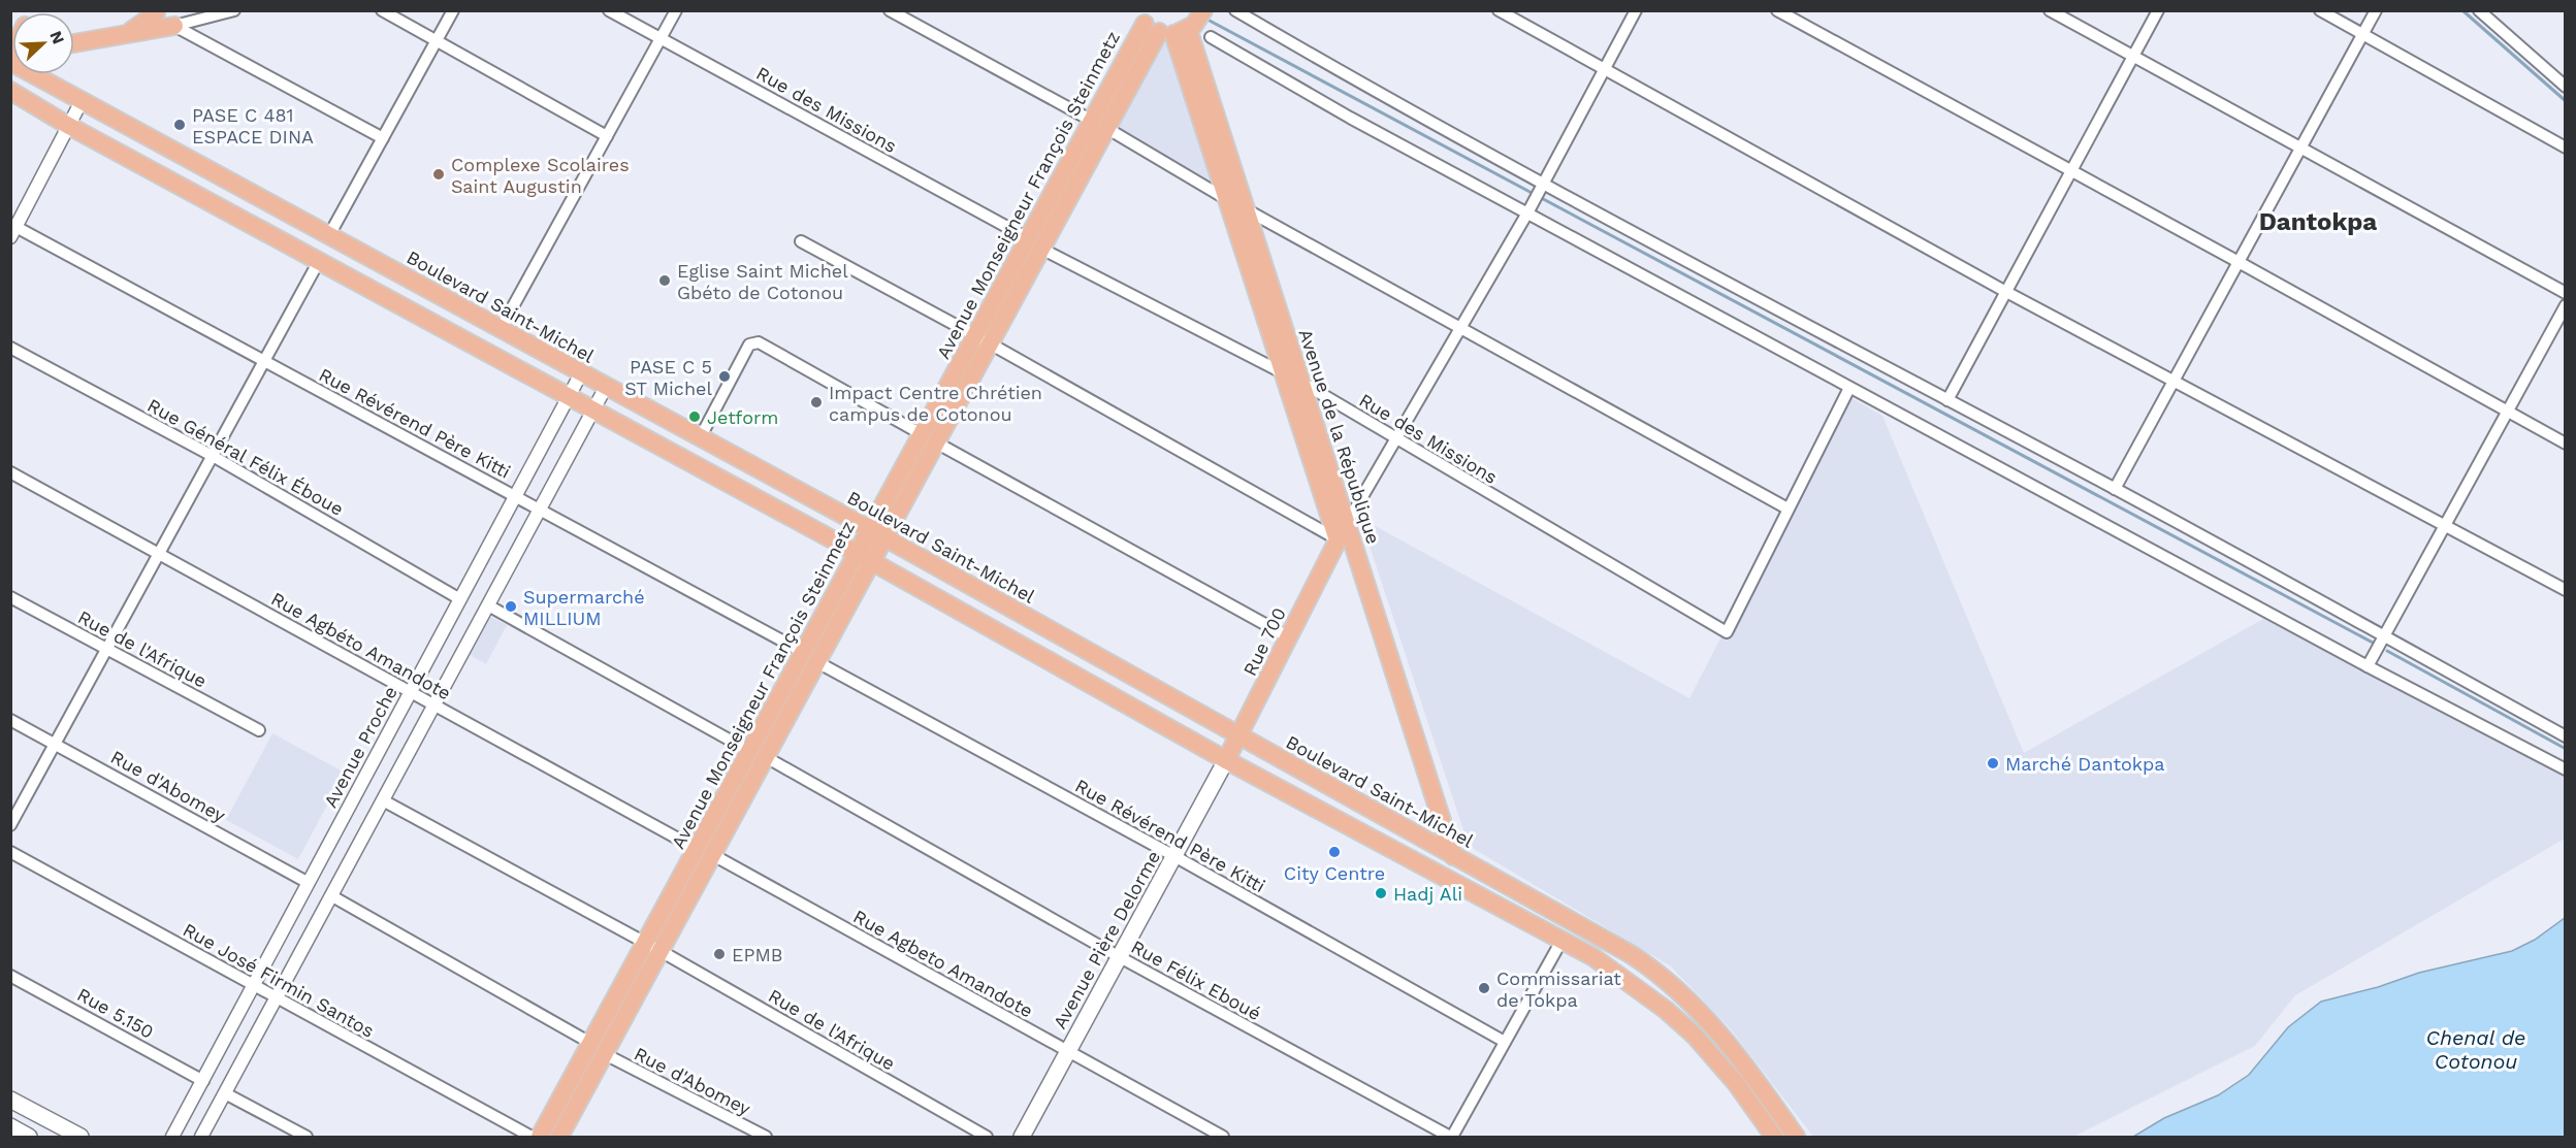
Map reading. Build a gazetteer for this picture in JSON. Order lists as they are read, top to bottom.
{
  "streets": {
    "main road": [
      "Avenue Monseigneur François Steinmetz",
      "Boulevard Saint-Michel",
      "Avenue de la République",
      "Rue 700",
      "Avenue Pière Delorme"
    ],
    "street": [
      "Rue des Missions",
      "Rue Révérend Père Kitti",
      "Rue Général Félix Éboue",
      "Rue Agbéto Amandote",
      "Rue de l'Afrique",
      "Avenue Proche",
      "Rue d'Abomey",
      "Rue Agbeto Amandote",
      "Rue José Firmin Santos",
      "Rue Félix Eboué",
      "Rue 5.150"
    ]
  },
  "crossings": [
    ["Rue des Missions", "Avenue Monseigneur François Steinmetz"],
    ["Rue des Missions", "Avenue de la République"],
    ["Avenue Monseigneur François Steinmetz", "Boulevard Saint-Michel"],
    ["Avenue Monseigneur François Steinmetz", "Rue Révérend Père Kitti"],
    ["Avenue Monseigneur François Steinmetz", "Avenue de la République"],
    ["Avenue Monseigneur François Steinmetz", "Rue Agbéto Amandote"],
    ["Avenue Monseigneur François Steinmetz", "Rue de l'Afrique"],
    ["Avenue Monseigneur François Steinmetz", "Rue d'Abomey"],
    ["Avenue Monseigneur François Steinmetz", "Rue Agbeto Amandote"],
    ["Avenue Monseigneur François Steinmetz", "Rue Félix Eboué"],
    ["Boulevard Saint-Michel", "Avenue de la République"],
    ["Boulevard Saint-Michel", "Rue 700"],
    ["Boulevard Saint-Michel", "Avenue Proche"],
    ["Rue Révérend Père Kitti", "Avenue Proche"],
    ["Rue Révérend Père Kitti", "Avenue Pière Delorme"],
    ["Avenue de la République", "Rue 700"],
    ["Rue Général Félix Éboue", "Avenue Proche"],
    ["Rue 700", "Avenue Pière Delorme"],
    ["Rue Agbéto Amandote", "Avenue Proche"],
    ["Avenue Proche", "Rue d'Abomey"],
    ["Avenue Proche", "Rue José Firmin Santos"],
    ["Avenue Proche", "Rue 5.150"],
    ["Avenue Pière Delorme", "Rue Agbeto Amandote"],
    ["Avenue Pière Delorme", "Rue Félix Eboué"]
  ],
  "districts": ["Dantokpa"],
  "water": ["Chenal de Cotonou"],
  "places": [
    "PASE C 481 ESPACE DINA",
    "Complexe Scolaires Saint Augustin",
    "Eglise Saint Michel Gbéto de Cotonou",
    "PASE C 5 ST Michel",
    "Impact Centre Chrétien campus de Cotonou",
    "Jetform",
    "Supermarché MILLIUM",
    "Marché Dantokpa",
    "City Centre",
    "Hadj Ali",
    "EPMB",
    "Commissariat de Tokpa"
  ],
  "north": "top right"
}
